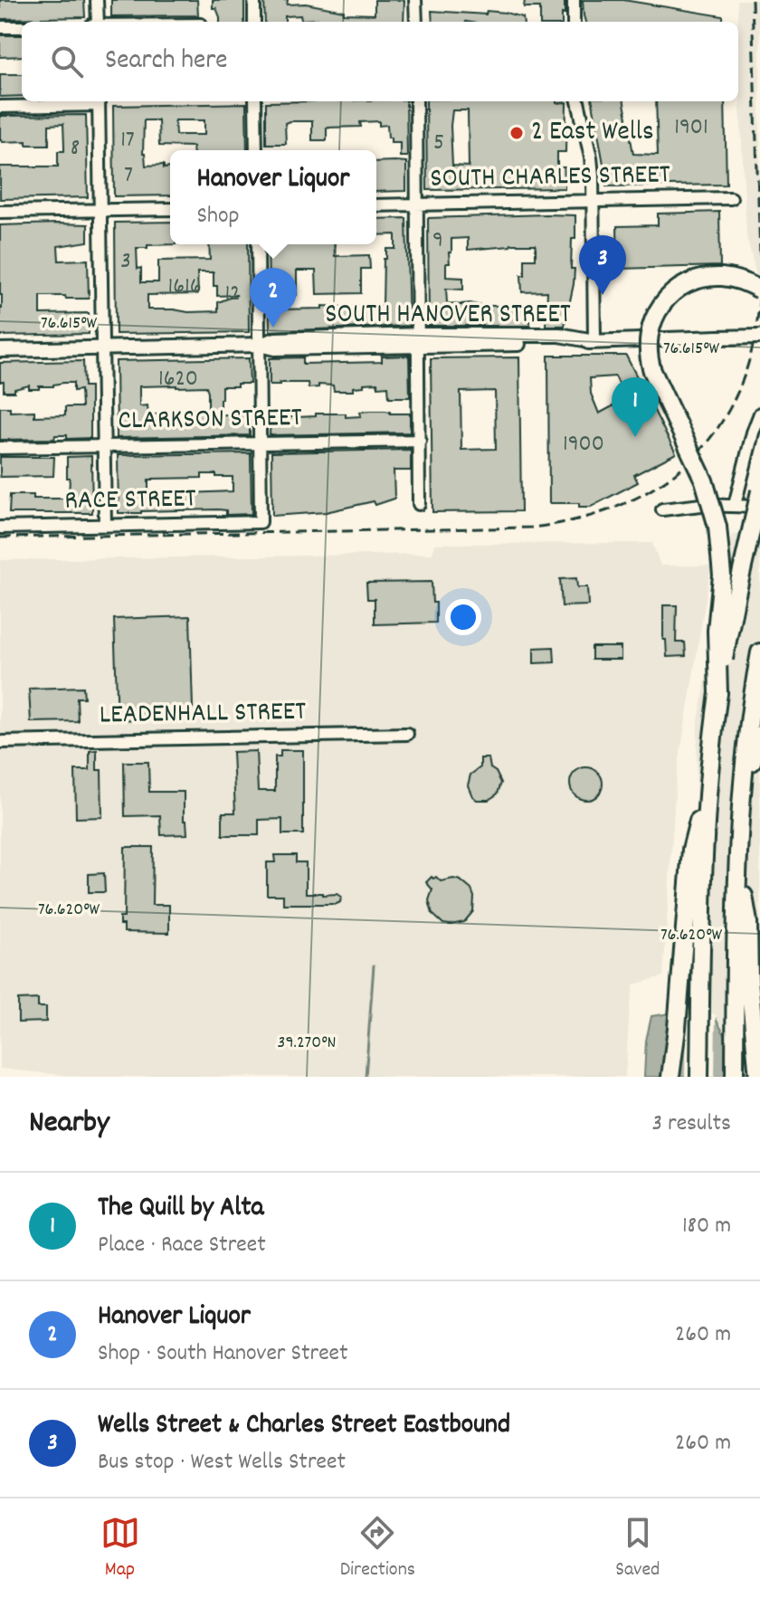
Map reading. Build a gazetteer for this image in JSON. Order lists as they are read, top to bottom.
{
  "streets": {
    "main road": ["SOUTH HANOVER STREET"],
    "street": [
      "SOUTH CHARLES STREET",
      "CLARKSON STREET",
      "RACE STREET",
      "LEADENHALL STREET"
    ]
  },
  "crossings": [
    ["CLARKSON STREET", "RACE STREET"]
  ],
  "places": ["2 East Wells"],
  "house_numbers": [
    "1901",
    "17",
    "5",
    "8",
    "7",
    "9",
    "3",
    "1616",
    "12",
    "1620",
    "1900"
  ],
  "page": {
    "search": "Search here",
    "popup": ["Hanover Liquor", "Shop"],
    "pins": ["3", "2", "1"],
    "heading": ["Nearby", "3 results"],
    "list": [
      {
        "mark": "1",
        "name": "The Quill by Alta",
        "note": "Place · Race Street",
        "value": "180 m"
      },
      {
        "mark": "2",
        "name": "Hanover Liquor",
        "note": "Shop · South Hanover Street",
        "value": "260 m"
      },
      {
        "mark": "3",
        "name": "Wells Street & Charles Street Eastbound",
        "note": "Bus stop · West Wells Street",
        "value": "260 m"
      }
    ],
    "nav": ["Map", "Directions", "Saved"]
  },
  "coordinates": ["76.615°W", "76.620°W", "39.270°N"]
}
